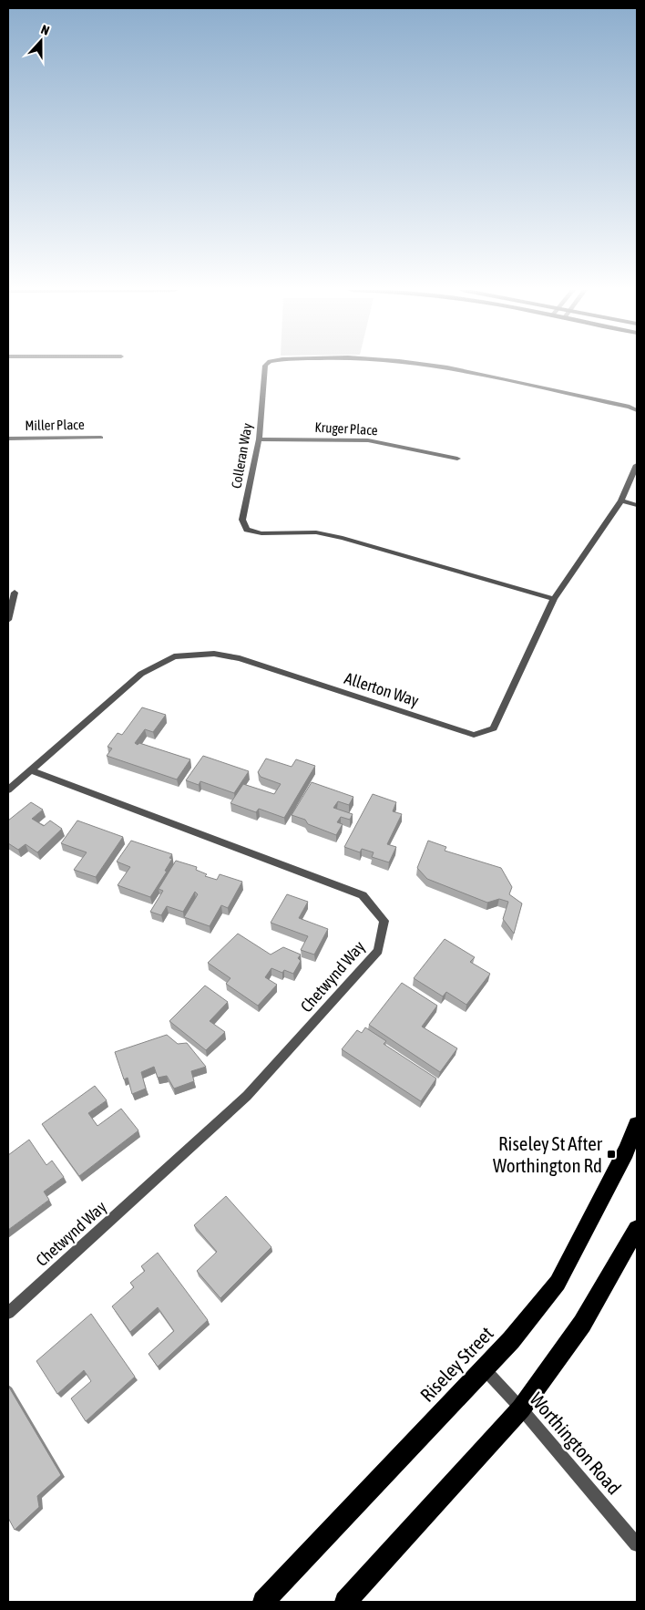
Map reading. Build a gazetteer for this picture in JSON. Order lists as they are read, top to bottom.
{
  "streets": {
    "highway": ["Riseley Street"],
    "street": [
      "Miller Place",
      "Kruger Place",
      "Colleran Way",
      "Allerton Way",
      "Chetwynd Way",
      "Worthington Road"
    ]
  },
  "crossings": [
    ["Kruger Place", "Colleran Way"],
    ["Colleran Way", "Allerton Way"],
    ["Allerton Way", "Chetwynd Way"],
    ["Riseley Street", "Worthington Road"]
  ],
  "places": {
    "transit": ["Riseley St After Worthington Rd"]
  },
  "north": "top"
}
